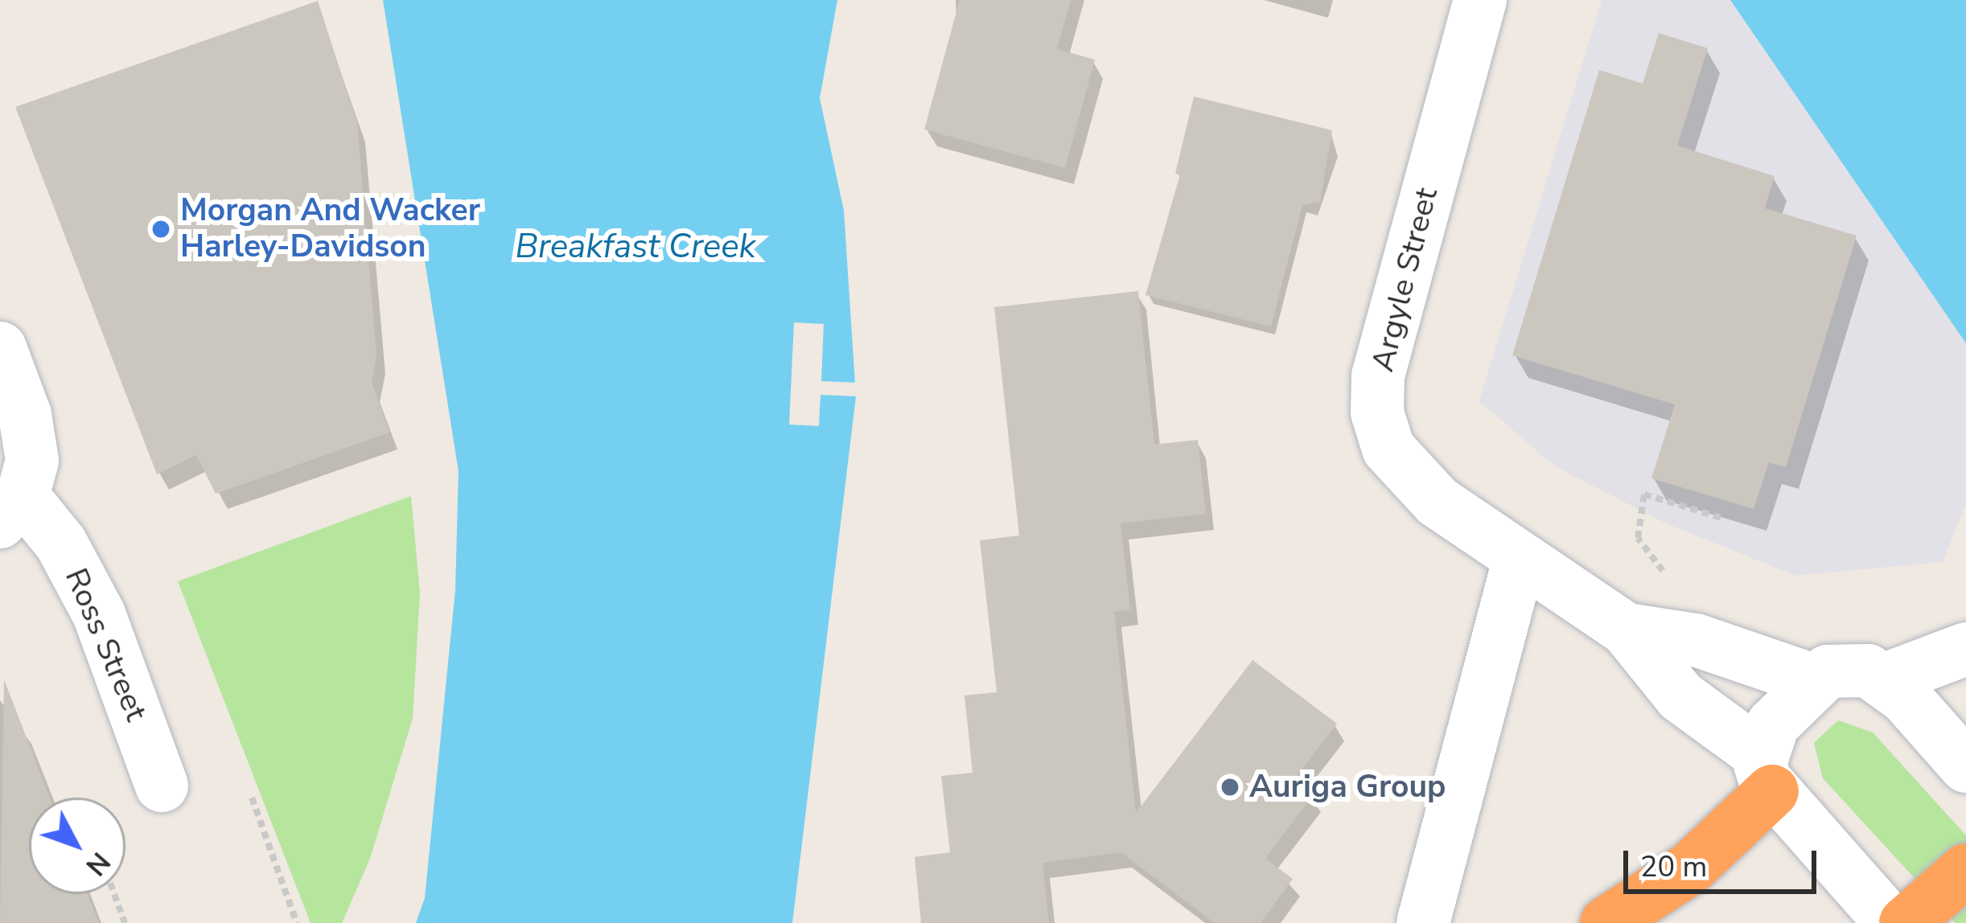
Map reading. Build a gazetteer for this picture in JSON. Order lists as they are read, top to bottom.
{
  "streets": {
    "street": ["Argyle Street", "Ross Street"]
  },
  "water": ["Breakfast Creek"],
  "places": ["Morgan And Wacker Harley-Davidson", "Auriga Group"],
  "scale_bar": "20 m",
  "north": "bottom right"
}
